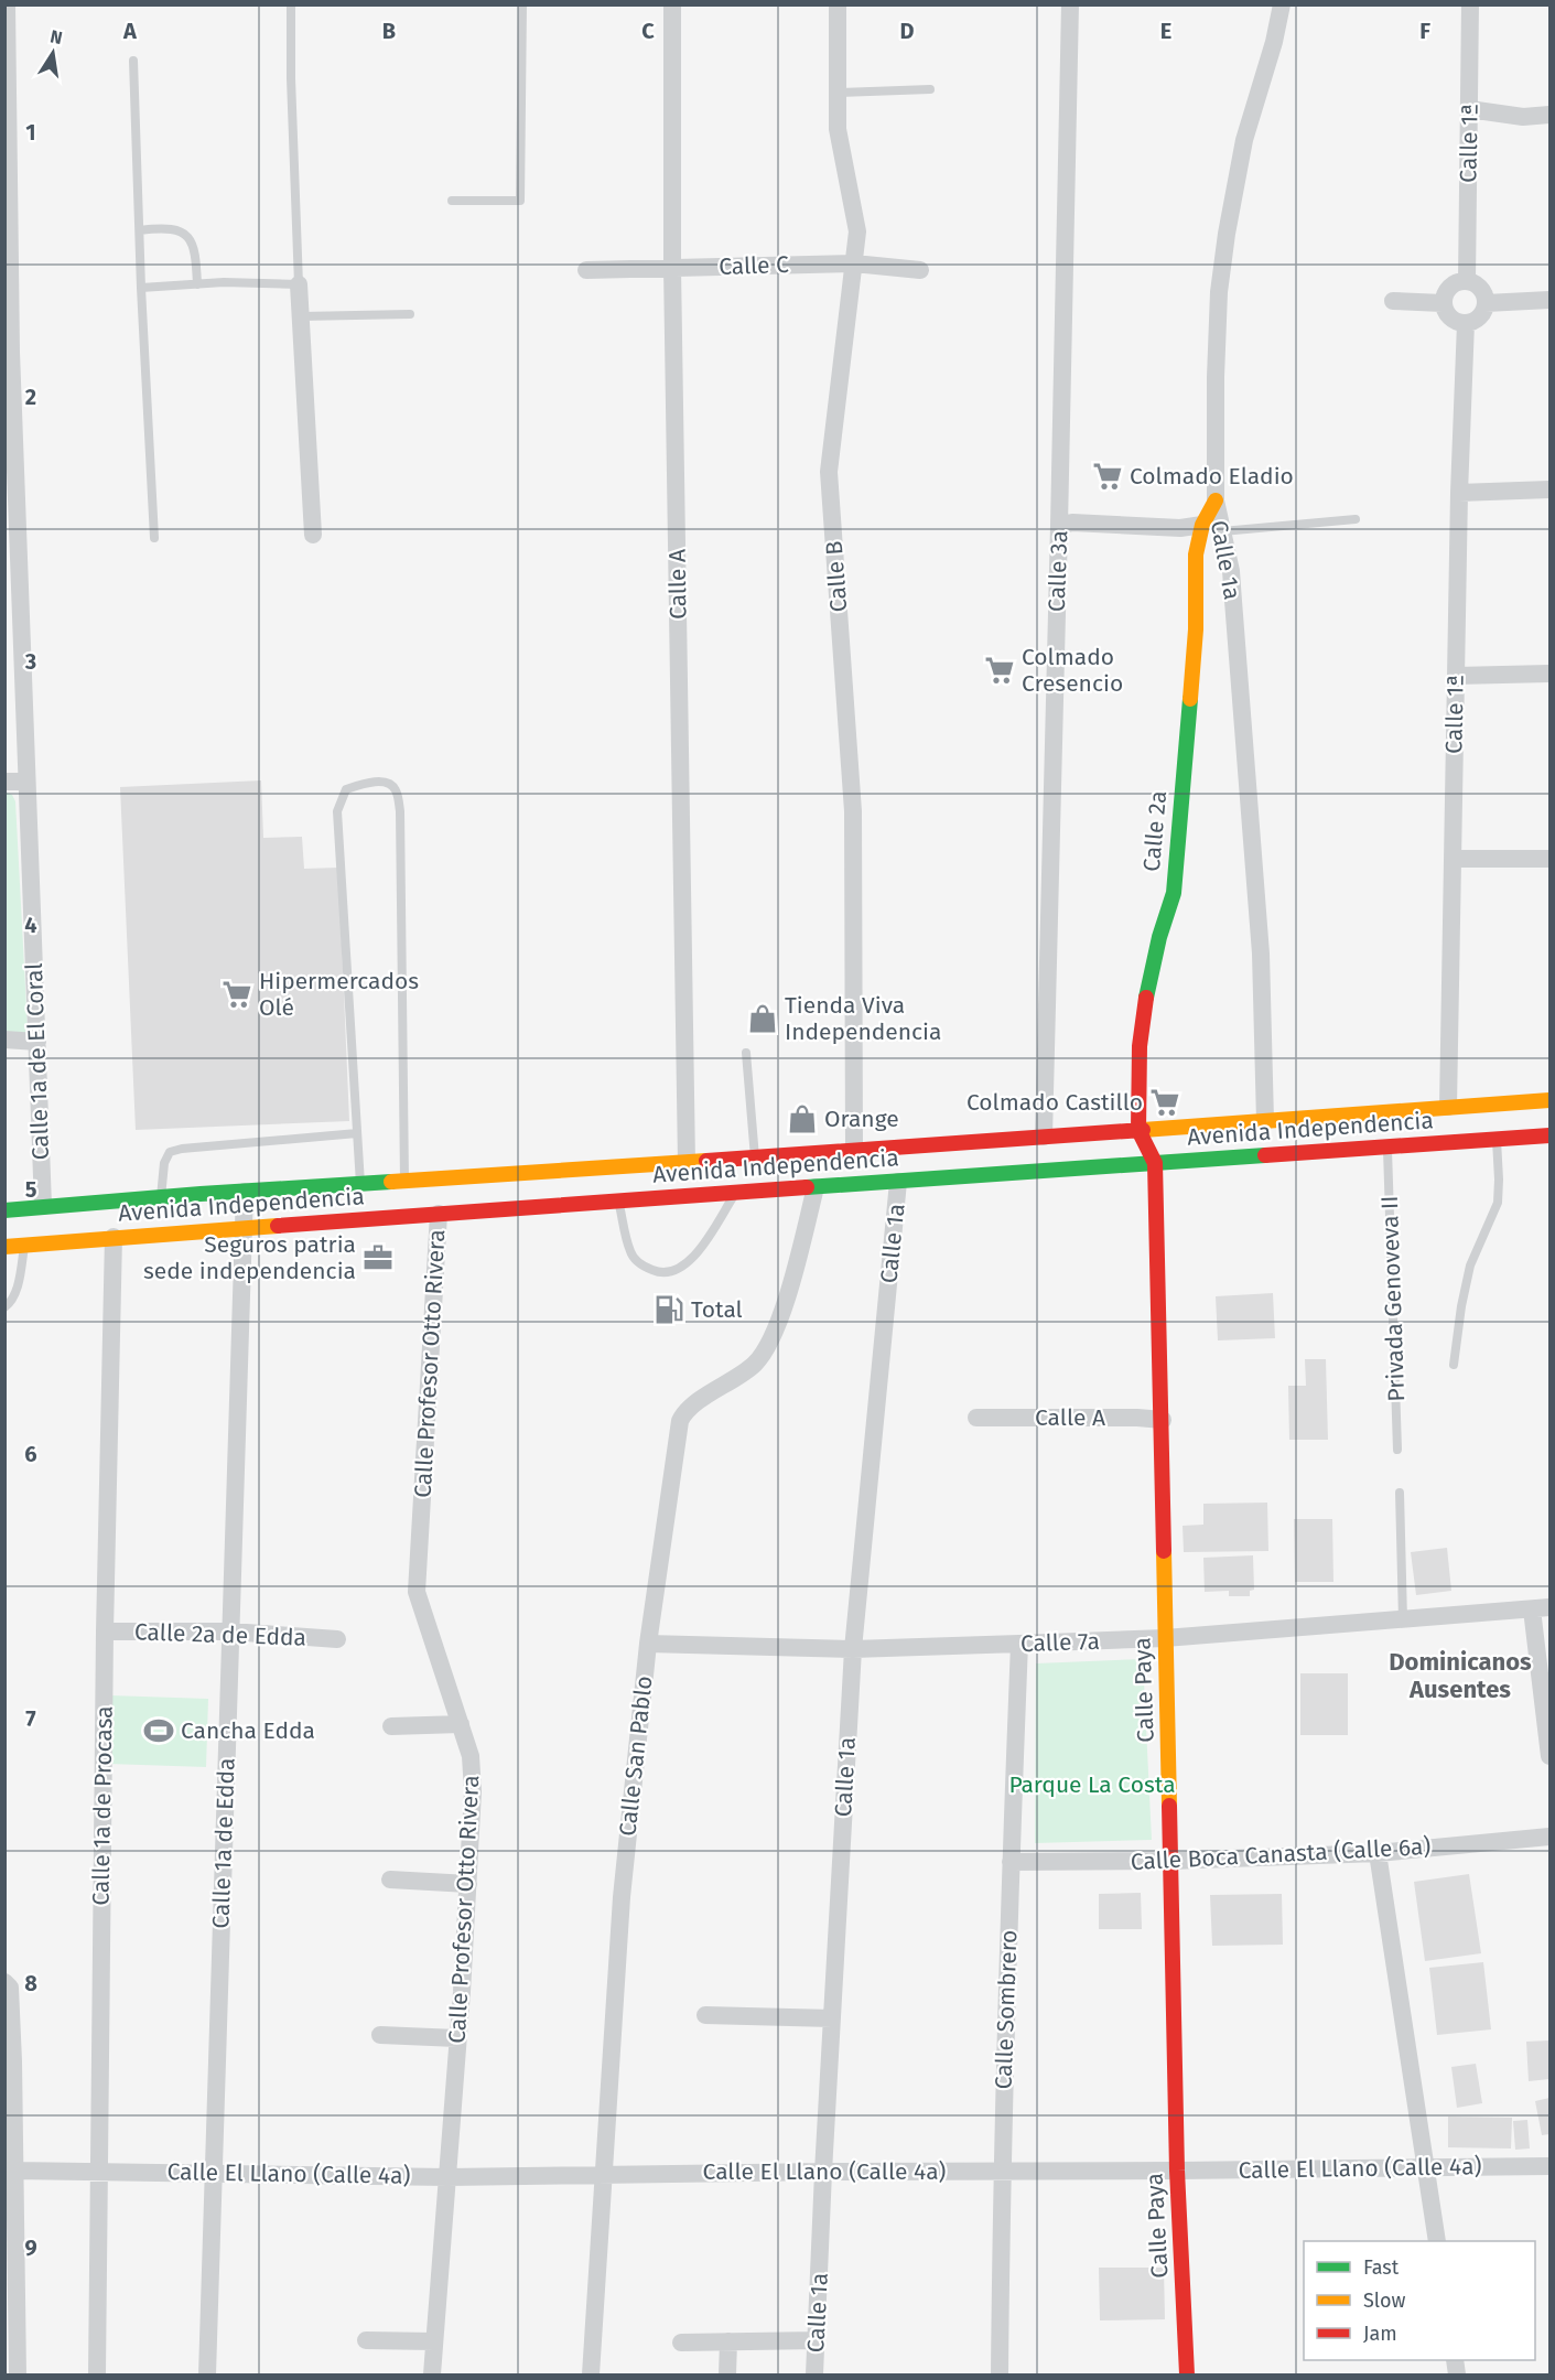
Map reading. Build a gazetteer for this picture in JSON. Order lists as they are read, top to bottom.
{
  "streets": {
    "main road": ["Calle 2a", "Avenida Independencia", "Calle Paya"],
    "street": [
      "Calle 1ª",
      "Calle C",
      "Calle 1a",
      "Calle 3a",
      "Calle B",
      "Calle A",
      "Calle 1a de El Coral",
      "Calle Profesor Otto Rivera",
      "Calle 2a de Edda",
      "Calle 7a",
      "Calle San Pablo",
      "Calle 1a de Procasa",
      "Calle 1a de Edda",
      "Calle Boca Canasta (Calle 6a)",
      "Calle Sombrero",
      "Calle El Llano (Calle 4a)"
    ],
    "lane": ["Privada Genoveva II"]
  },
  "crossings": [
    ["Calle 1ª", "Avenida Independencia"],
    ["Calle C", "Calle B"],
    ["Calle C", "Calle A"],
    ["Calle 1a", "Calle 2a"],
    ["Calle 1a", "Avenida Independencia"],
    ["Calle 1a", "Calle 7a"],
    ["Calle 1a", "Calle El Llano (Calle 4a)"],
    ["Calle 3a", "Avenida Independencia"],
    ["Calle B", "Avenida Independencia"],
    ["Calle A", "Avenida Independencia"],
    ["Calle A", "Calle Paya"],
    ["Calle 2a", "Avenida Independencia"],
    ["Calle 2a", "Calle Paya"],
    ["Calle 1a de El Coral", "Avenida Independencia"],
    ["Avenida Independencia", "Privada Genoveva II"],
    ["Avenida Independencia", "Calle Profesor Otto Rivera"],
    ["Avenida Independencia", "Calle Paya"],
    ["Avenida Independencia", "Calle San Pablo"],
    ["Avenida Independencia", "Calle 1a de Procasa"],
    ["Avenida Independencia", "Calle 1a de Edda"],
    ["Calle Profesor Otto Rivera", "Calle El Llano (Calle 4a)"],
    ["Calle 2a de Edda", "Calle 1a de Procasa"],
    ["Calle 2a de Edda", "Calle 1a de Edda"],
    ["Calle 7a", "Calle Paya"],
    ["Calle 7a", "Calle San Pablo"],
    ["Calle 7a", "Calle Sombrero"],
    ["Calle Paya", "Calle Boca Canasta (Calle 6a)"],
    ["Calle Paya", "Calle El Llano (Calle 4a)"],
    ["Calle San Pablo", "Calle El Llano (Calle 4a)"],
    ["Calle 1a de Procasa", "Calle El Llano (Calle 4a)"],
    ["Calle 1a de Edda", "Calle El Llano (Calle 4a)"],
    ["Calle Boca Canasta (Calle 6a)", "Calle Sombrero"],
    ["Calle Sombrero", "Calle El Llano (Calle 4a)"]
  ],
  "districts": ["Dominicanos Ausentes"],
  "parks": ["Parque La Costa"],
  "places": {
    "supermarket": [
      "Colmado Eladio",
      "Colmado Cresencio",
      "Hipermercados Olé",
      "Colmado Castillo"
    ],
    "shop": ["Tienda Viva Independencia", "Orange"],
    "office": ["Seguros patria sede independencia"],
    "fuel station": ["Total"],
    "sports": ["Cancha Edda"]
  },
  "legend": ["Fast", "Slow", "Jam"],
  "north": "top",
  "grid": {
    "columns": [
      "A",
      "B",
      "C",
      "D",
      "E",
      "F"
    ],
    "rows": [
      "1",
      "2",
      "3",
      "4",
      "5",
      "6",
      "7",
      "8",
      "9"
    ]
  }
}
